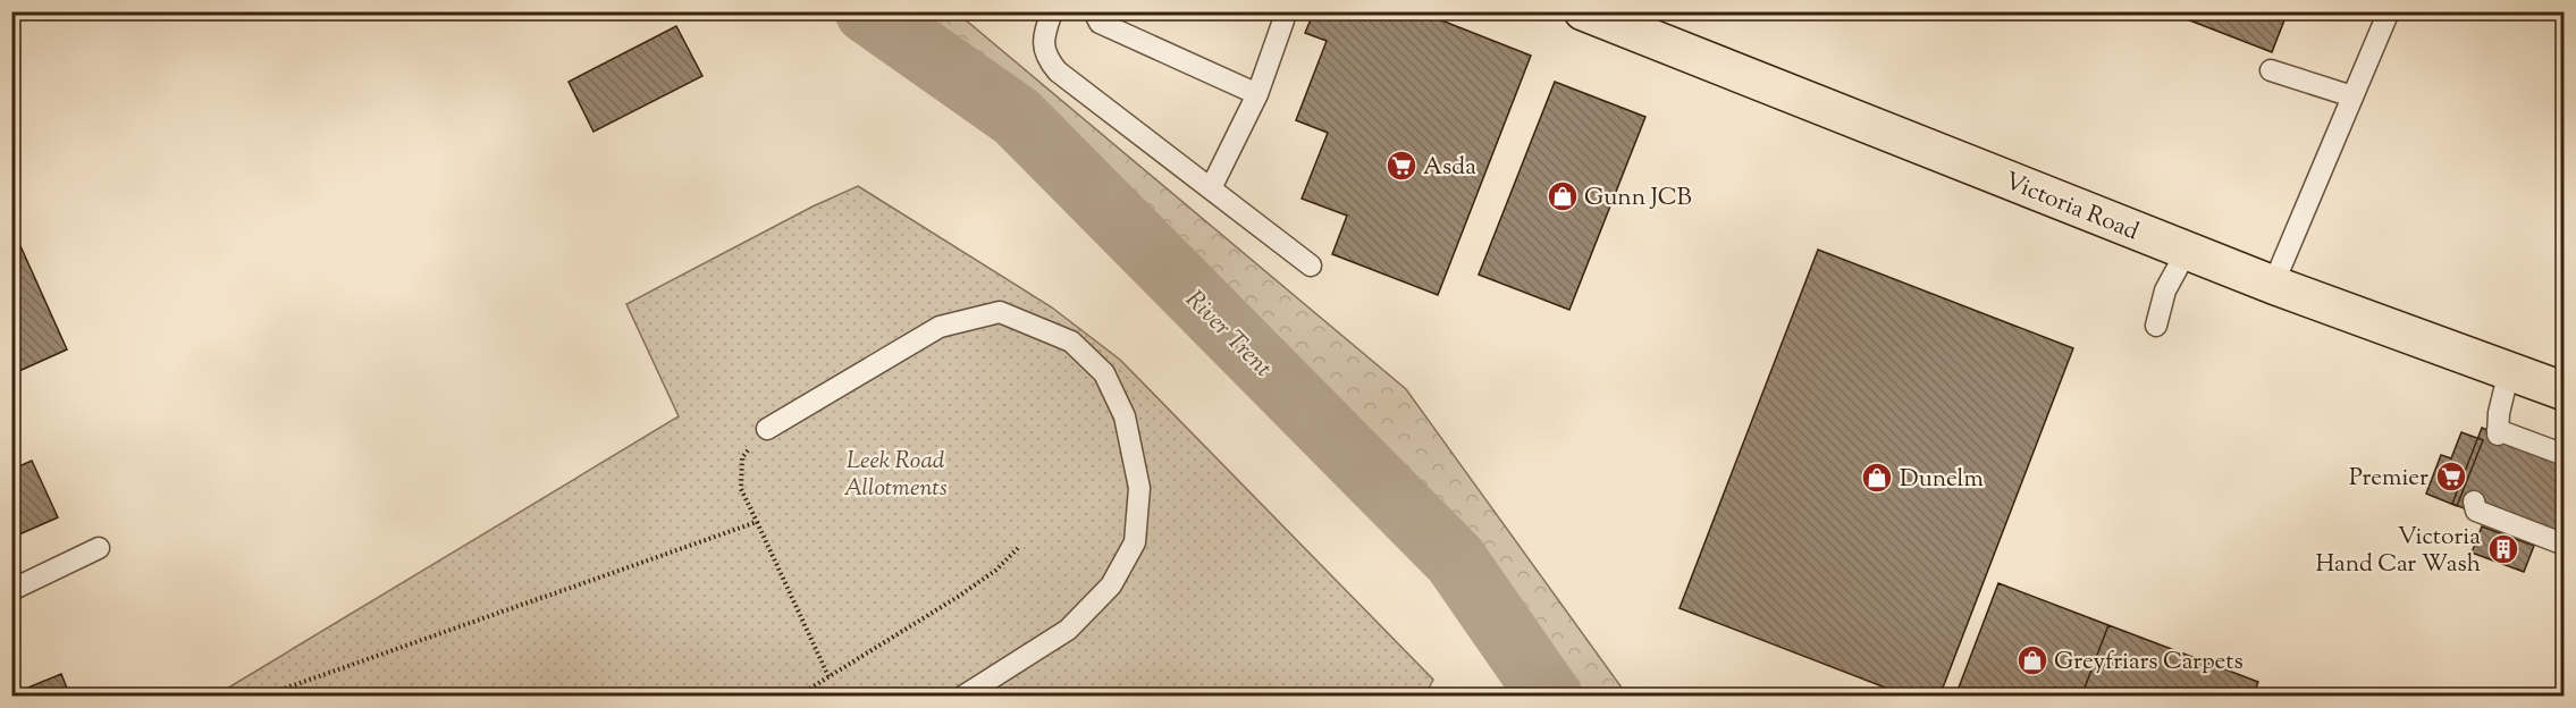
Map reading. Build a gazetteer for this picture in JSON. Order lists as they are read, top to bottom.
{
  "streets": {
    "main road": ["Victoria Road"]
  },
  "water": ["River Trent"],
  "parks": ["Leek Road Allotments"],
  "places": {
    "supermarket": ["Asda", "Premier"],
    "shop": ["Gunn JCB", "Dunelm", "Greyfriars Carpets"],
    "building": ["Victoria Hand Car Wash"]
  }
}
